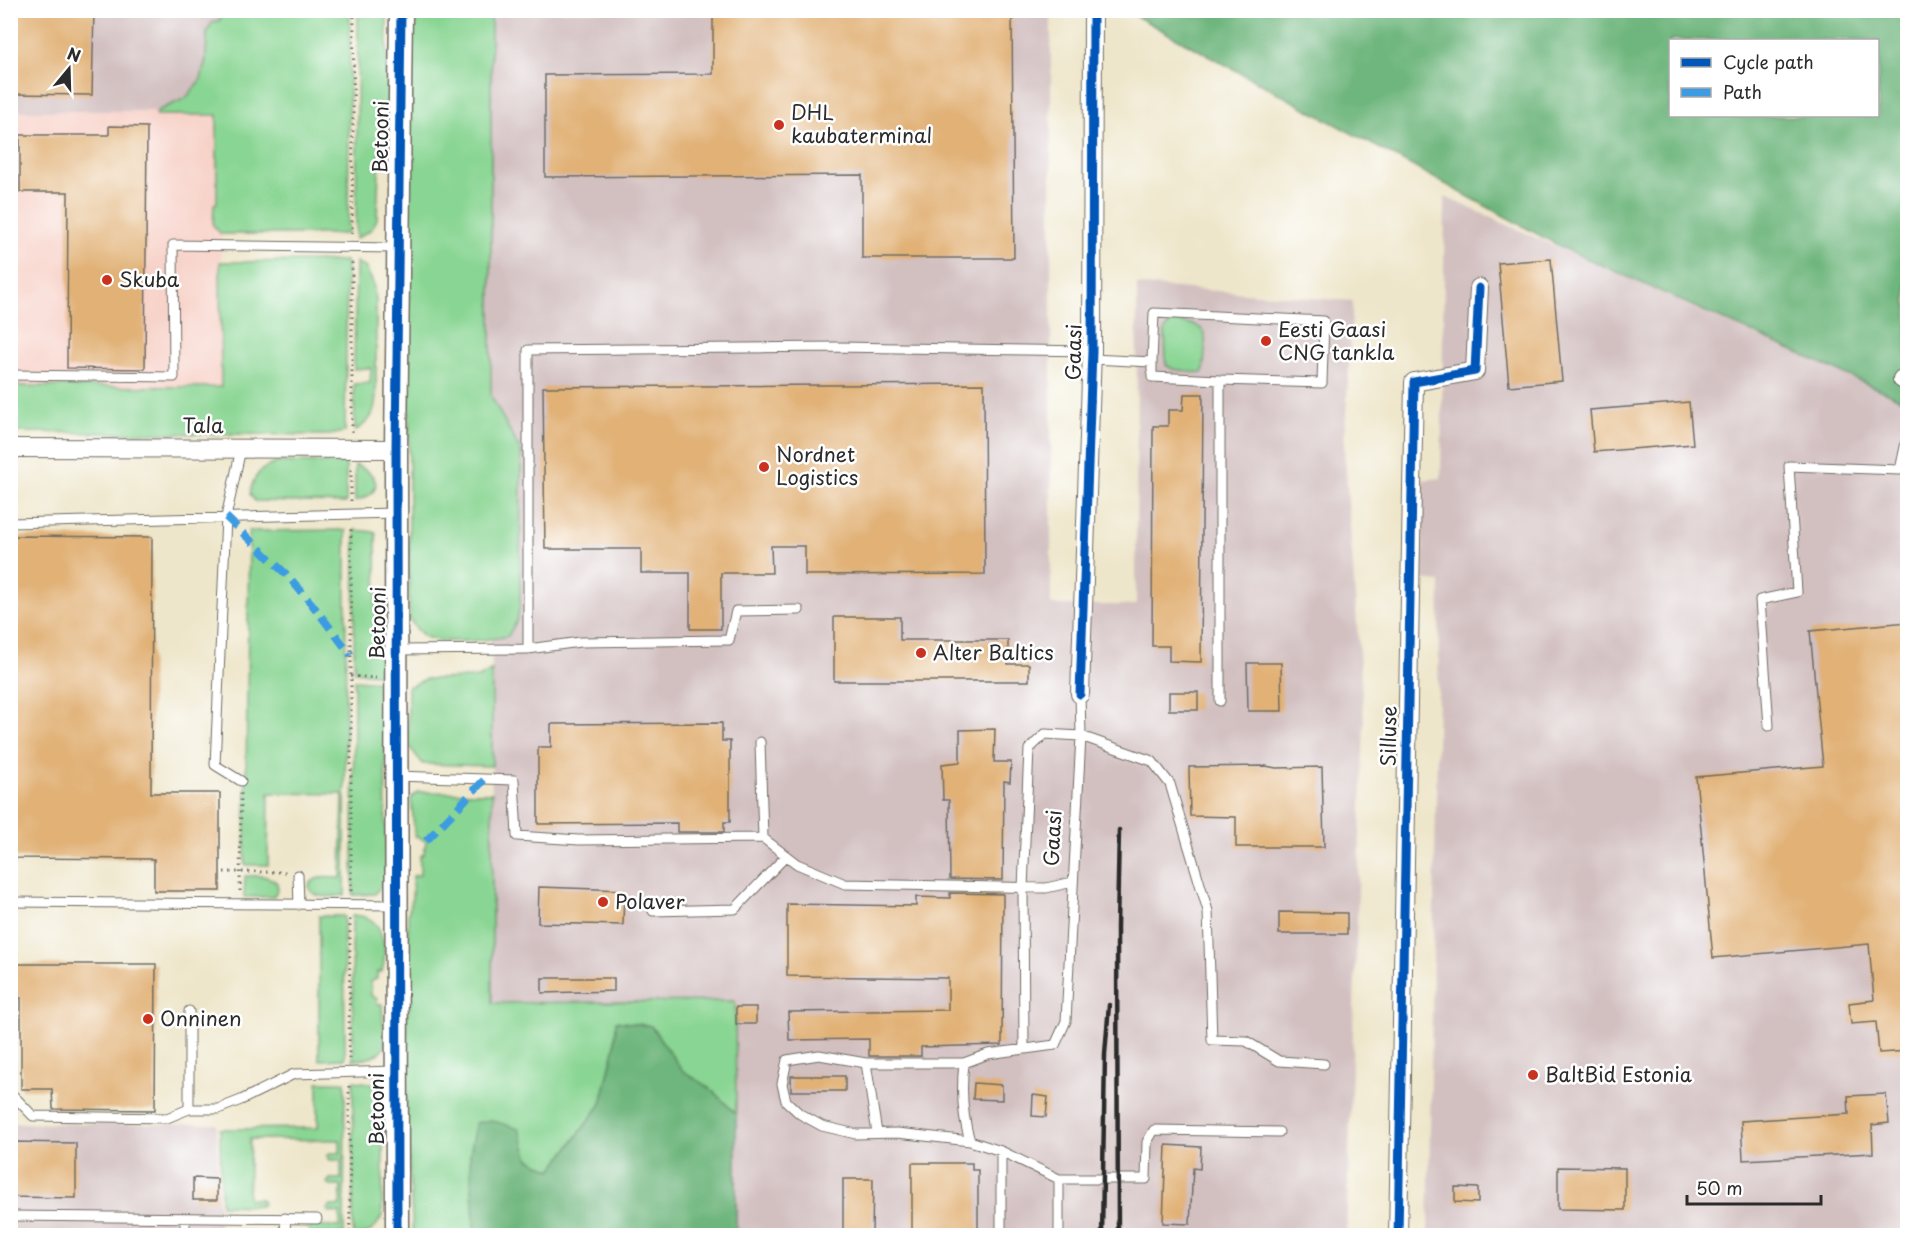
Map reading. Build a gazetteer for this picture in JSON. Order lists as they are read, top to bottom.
{
  "streets": {
    "street": [
      "Betooni",
      "Gaasi",
      "Tala",
      "Silluse"
    ]
  },
  "crossings": [
    ["Betooni", "Tala"]
  ],
  "places": [
    "DHL kaubaterminal",
    "Skuba",
    "Eesti Gaasi CNG tankla",
    "Nordnet Logistics",
    "Alter Baltics",
    "Polaver",
    "Onninen",
    "BaltBid Estonia"
  ],
  "legend": ["Cycle path", "Path"],
  "scale_bar": "50 m",
  "north": "top"
}
